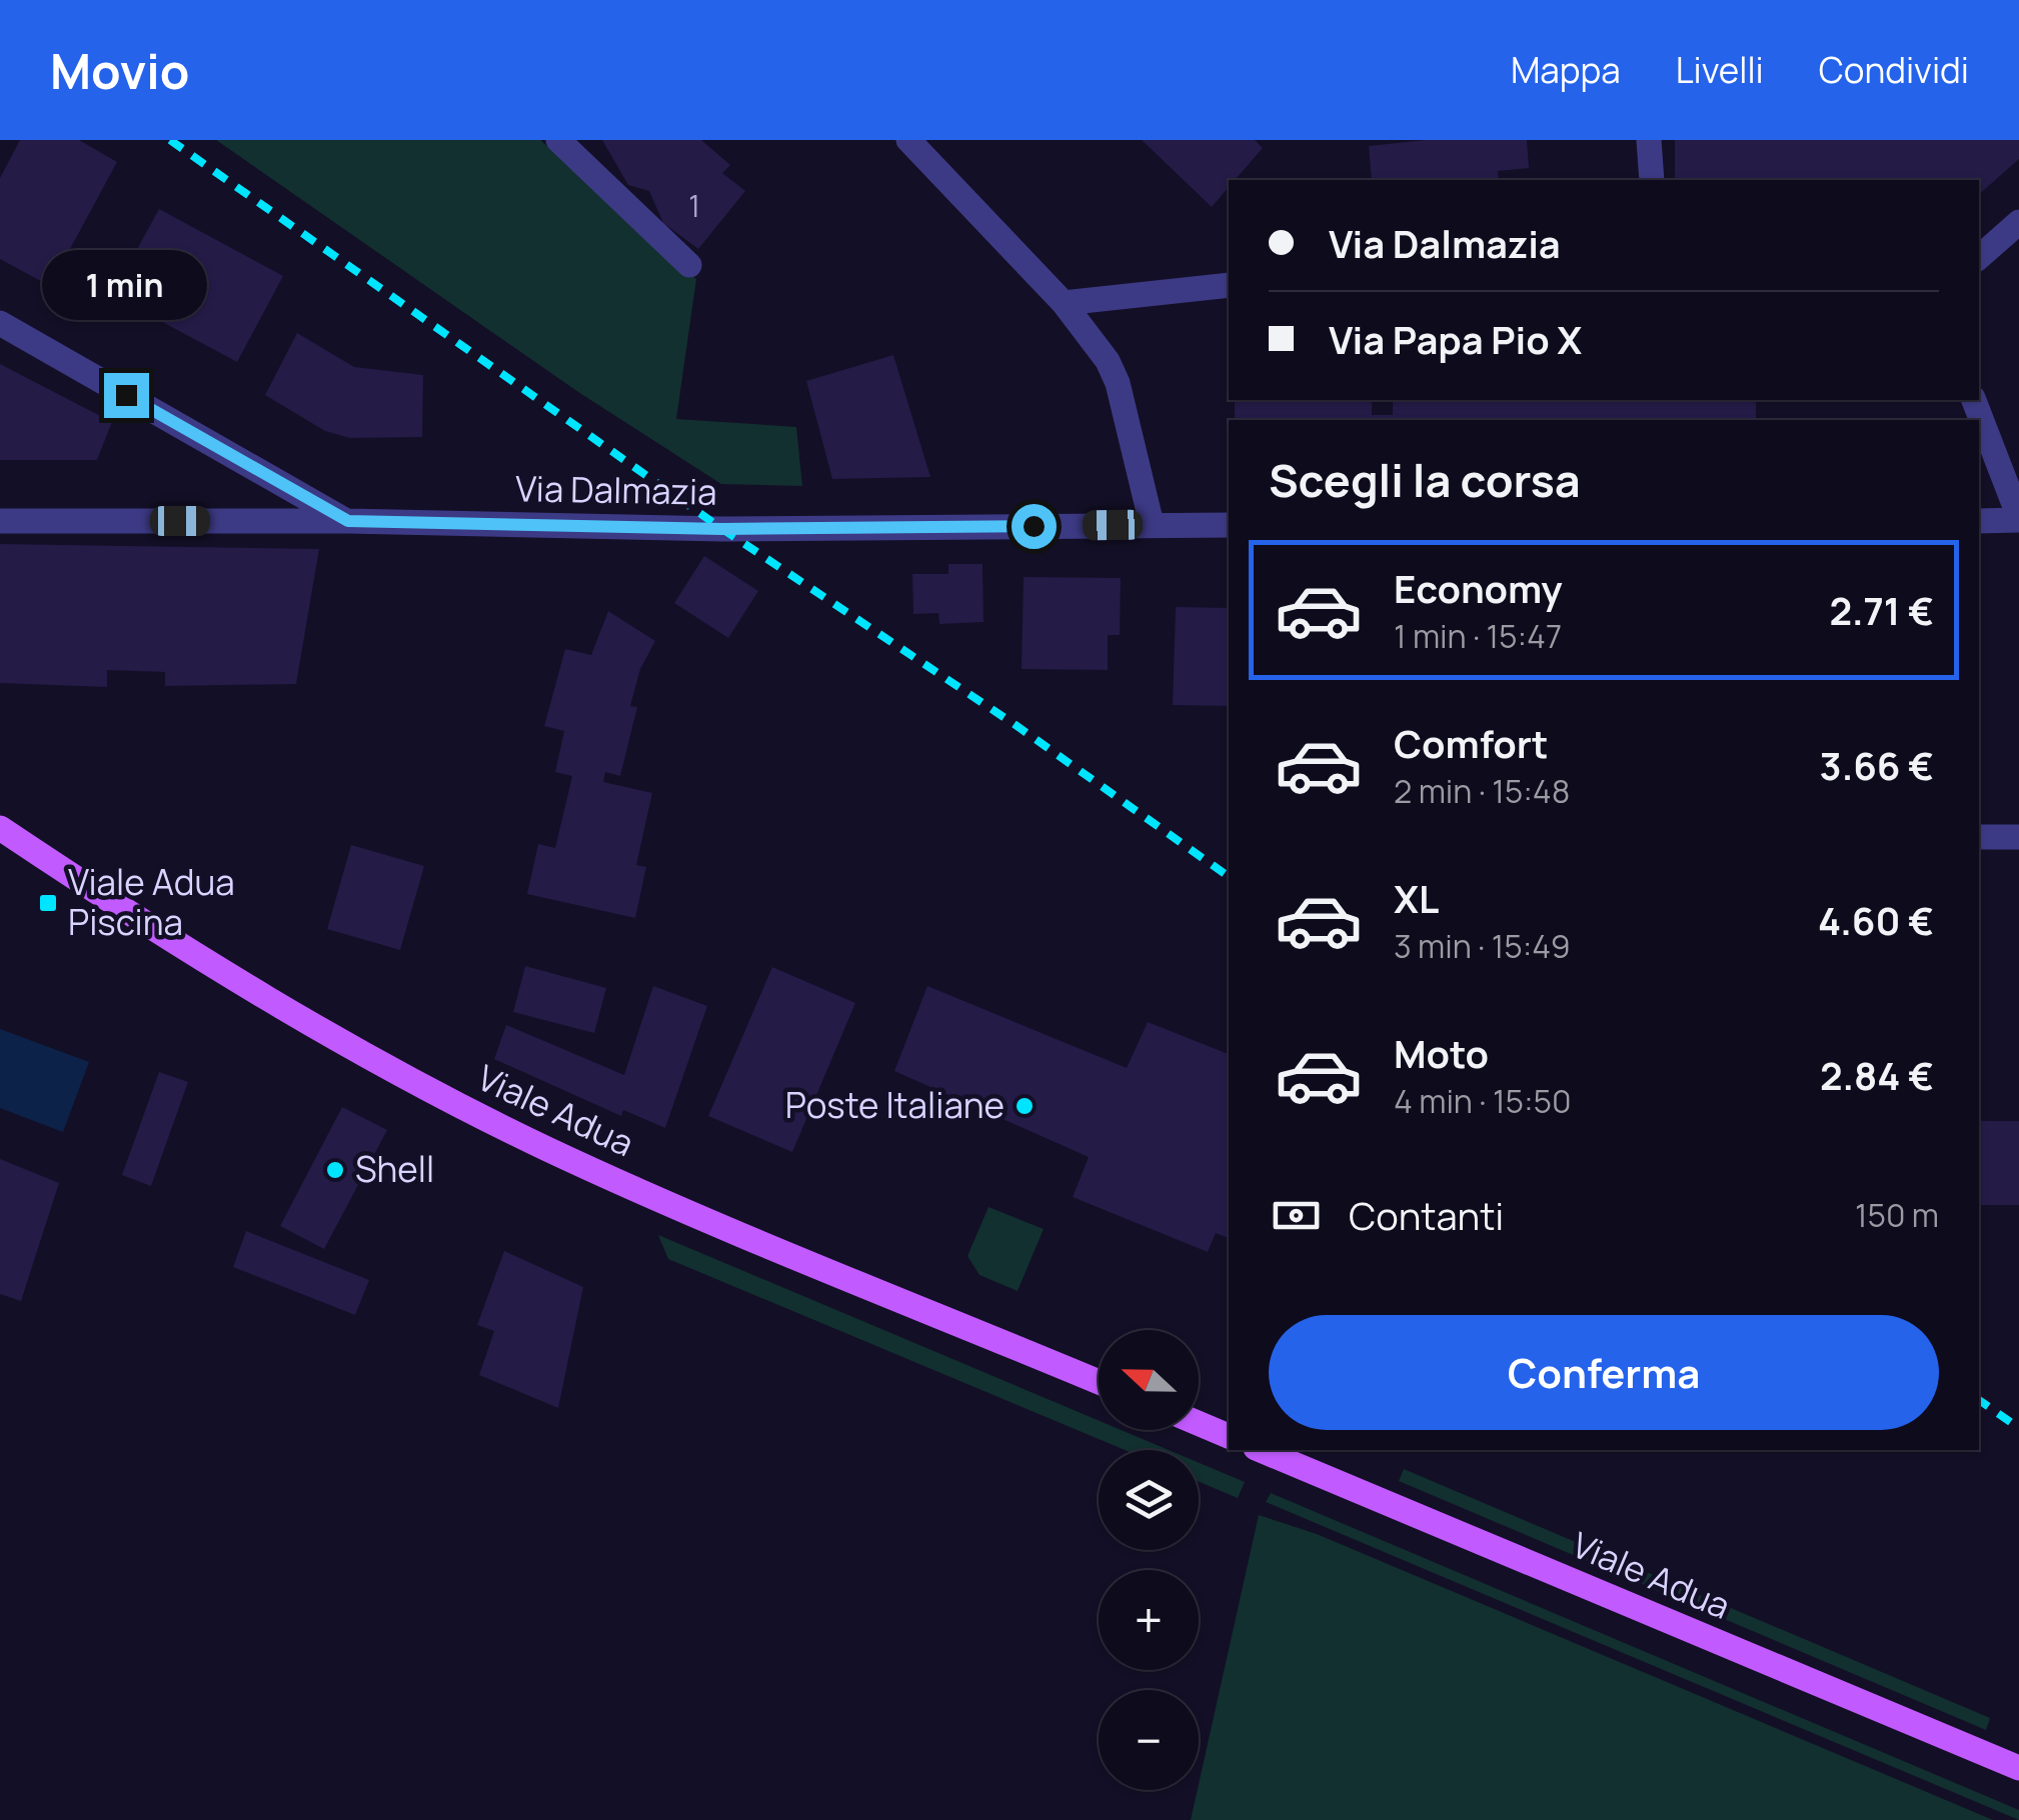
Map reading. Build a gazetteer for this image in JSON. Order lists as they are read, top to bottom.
{
  "streets": {
    "main road": ["Viale Adua"],
    "street": ["Via Dalmazia"]
  },
  "places": {
    "transit": ["Viale Adua Piscina"],
    "other": ["Poste Italiane", "Shell"]
  },
  "house_numbers": ["1"],
  "north": "left",
  "page": {
    "header": "Movio",
    "nav": ["Mappa", "Livelli", "Condividi"],
    "banner": ["Via Dalmazia", "Via Papa Pio X"],
    "bubble": "1 min",
    "heading": "Scegli la corsa",
    "list": [
      {
        "name": "Economy",
        "note": "1 min · 15:47",
        "value": "2.71 €"
      },
      {
        "name": "Comfort",
        "note": "2 min · 15:48",
        "value": "3.66 €"
      },
      {
        "name": "XL",
        "note": "3 min · 15:49",
        "value": "4.60 €"
      },
      {
        "name": "Moto",
        "note": "4 min · 15:50",
        "value": "2.84 €"
      }
    ],
    "pay": ["Contanti", "150 m"],
    "buttons": "Conferma",
    "map_buttons": ["+", "−"]
  }
}
